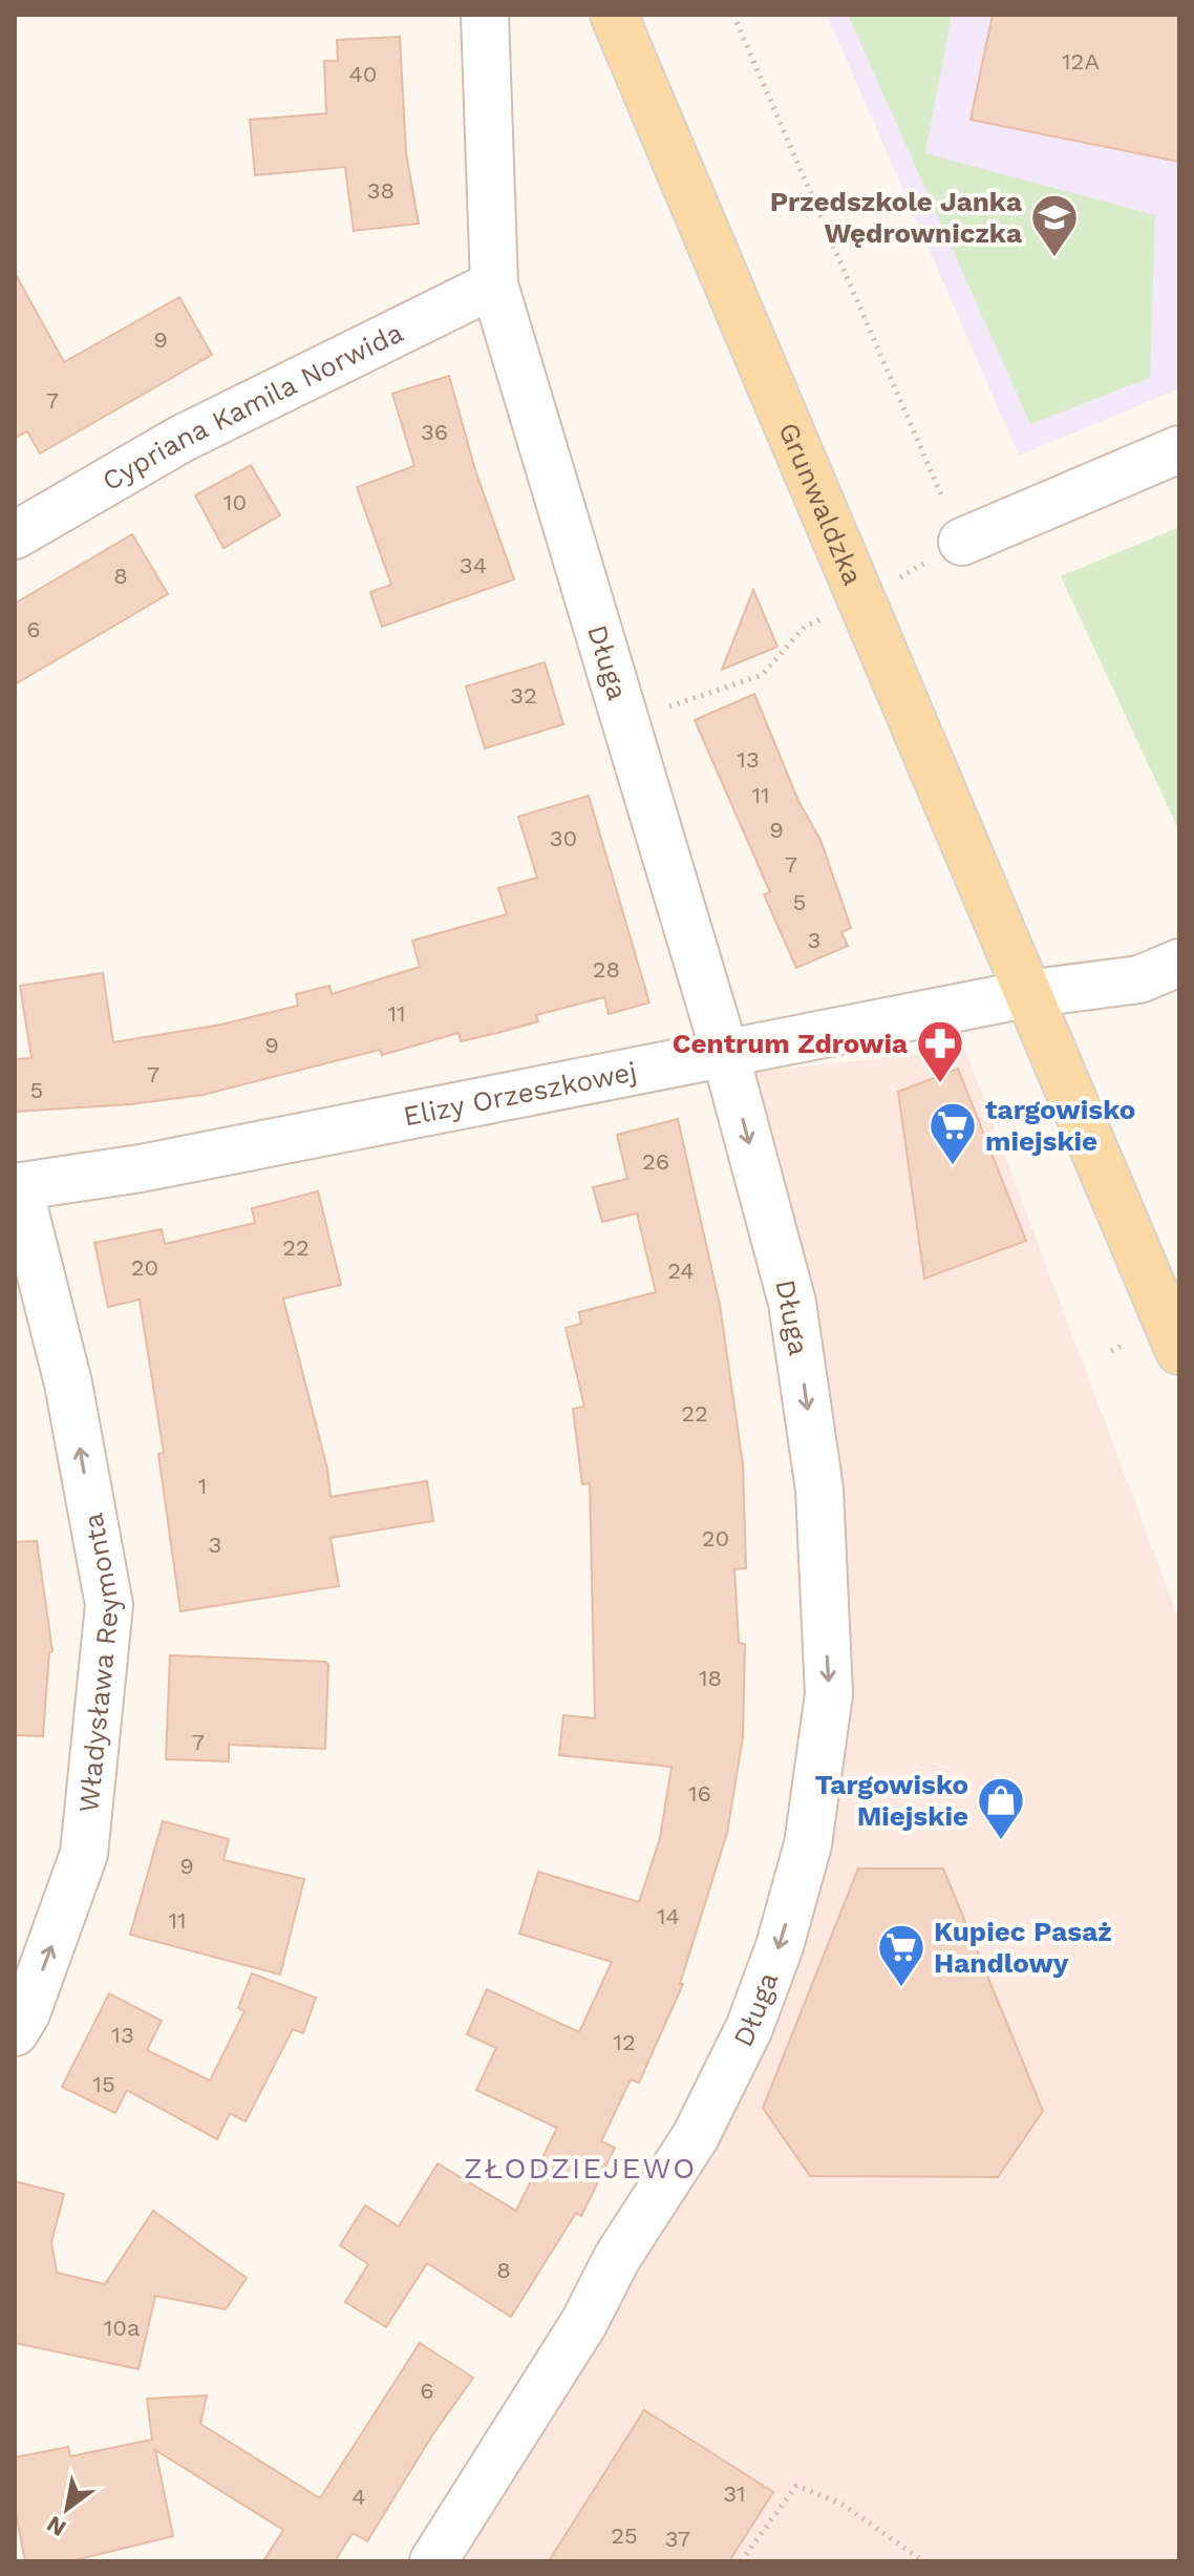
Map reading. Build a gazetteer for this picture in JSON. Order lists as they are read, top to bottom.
{
  "streets": {
    "main road": ["Grunwaldzka"],
    "street": [
      "Cypriana Kamila Norwida",
      "Długa",
      "Elizy Orzeszkowej",
      "Władysława Reymonta"
    ]
  },
  "crossings": [
    ["Cypriana Kamila Norwida", "Długa"],
    ["Grunwaldzka", "Elizy Orzeszkowej"],
    ["Długa", "Elizy Orzeszkowej"],
    ["Elizy Orzeszkowej", "Władysława Reymonta"]
  ],
  "one_way": ["Długa", "Władysława Reymonta"],
  "districts": ["ZŁODZIEJEWO"],
  "places": {
    "school or university": ["Przedszkole Janka Wędrowniczka"],
    "pharmacy": ["Centrum Zdrowia"],
    "supermarket": ["targowisko miejskie", "Kupiec Pasaż Handlowy"],
    "shop": ["Targowisko Miejskie"]
  },
  "house_numbers": [
    "12A",
    "40",
    "38",
    "9",
    "7",
    "36",
    "10",
    "34",
    "8",
    "6",
    "32",
    "13",
    "11",
    "9",
    "30",
    "7",
    "5",
    "3",
    "28",
    "11",
    "9",
    "7",
    "5",
    "26",
    "22",
    "20",
    "24",
    "22",
    "1",
    "20",
    "3",
    "18",
    "7",
    "16",
    "9",
    "14",
    "11",
    "13",
    "12",
    "15",
    "8",
    "10a",
    "6",
    "31",
    "4",
    "25",
    "37"
  ],
  "north": "bottom left"
}
